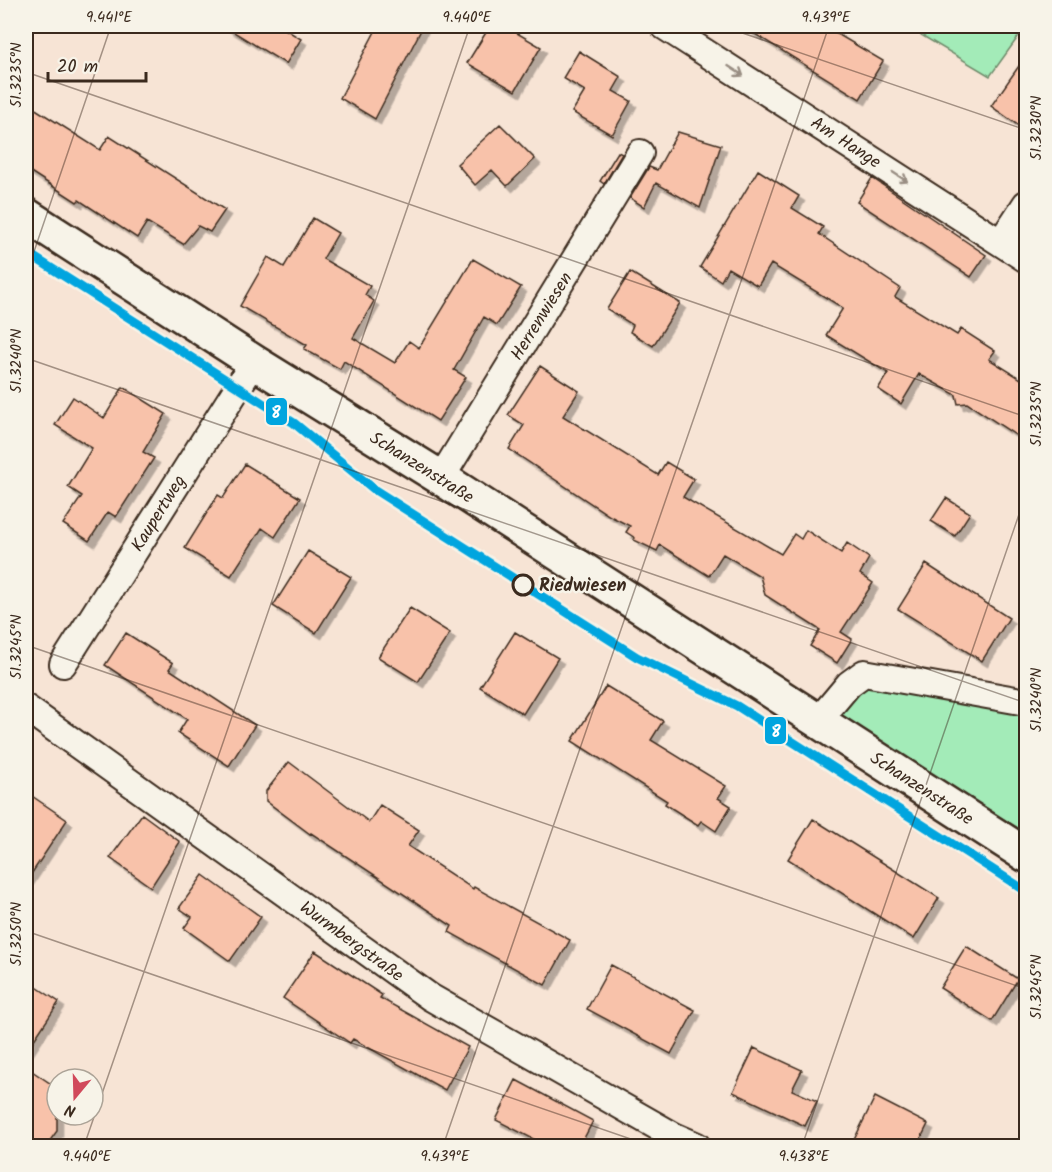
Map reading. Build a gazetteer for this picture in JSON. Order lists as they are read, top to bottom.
{
  "streets": {
    "street": [
      "Am Hange",
      "Herrenwiesen",
      "Schanzenstraße",
      "Kaupertweg",
      "Wurmbergstraße"
    ]
  },
  "crossings": [
    ["Herrenwiesen", "Schanzenstraße"],
    ["Schanzenstraße", "Kaupertweg"]
  ],
  "one_way": ["Am Hange"],
  "places": ["Riedwiesen"],
  "lines": ["transit line 8"],
  "scale_bar": "20 m",
  "north": "bottom",
  "coordinates": [
    "9.441°E",
    "9.440°E",
    "9.439°E",
    "51.3235°N",
    "51.3230°N",
    "51.3240°N",
    "51.3245°N",
    "51.3250°N",
    "9.438°E"
  ]
}
